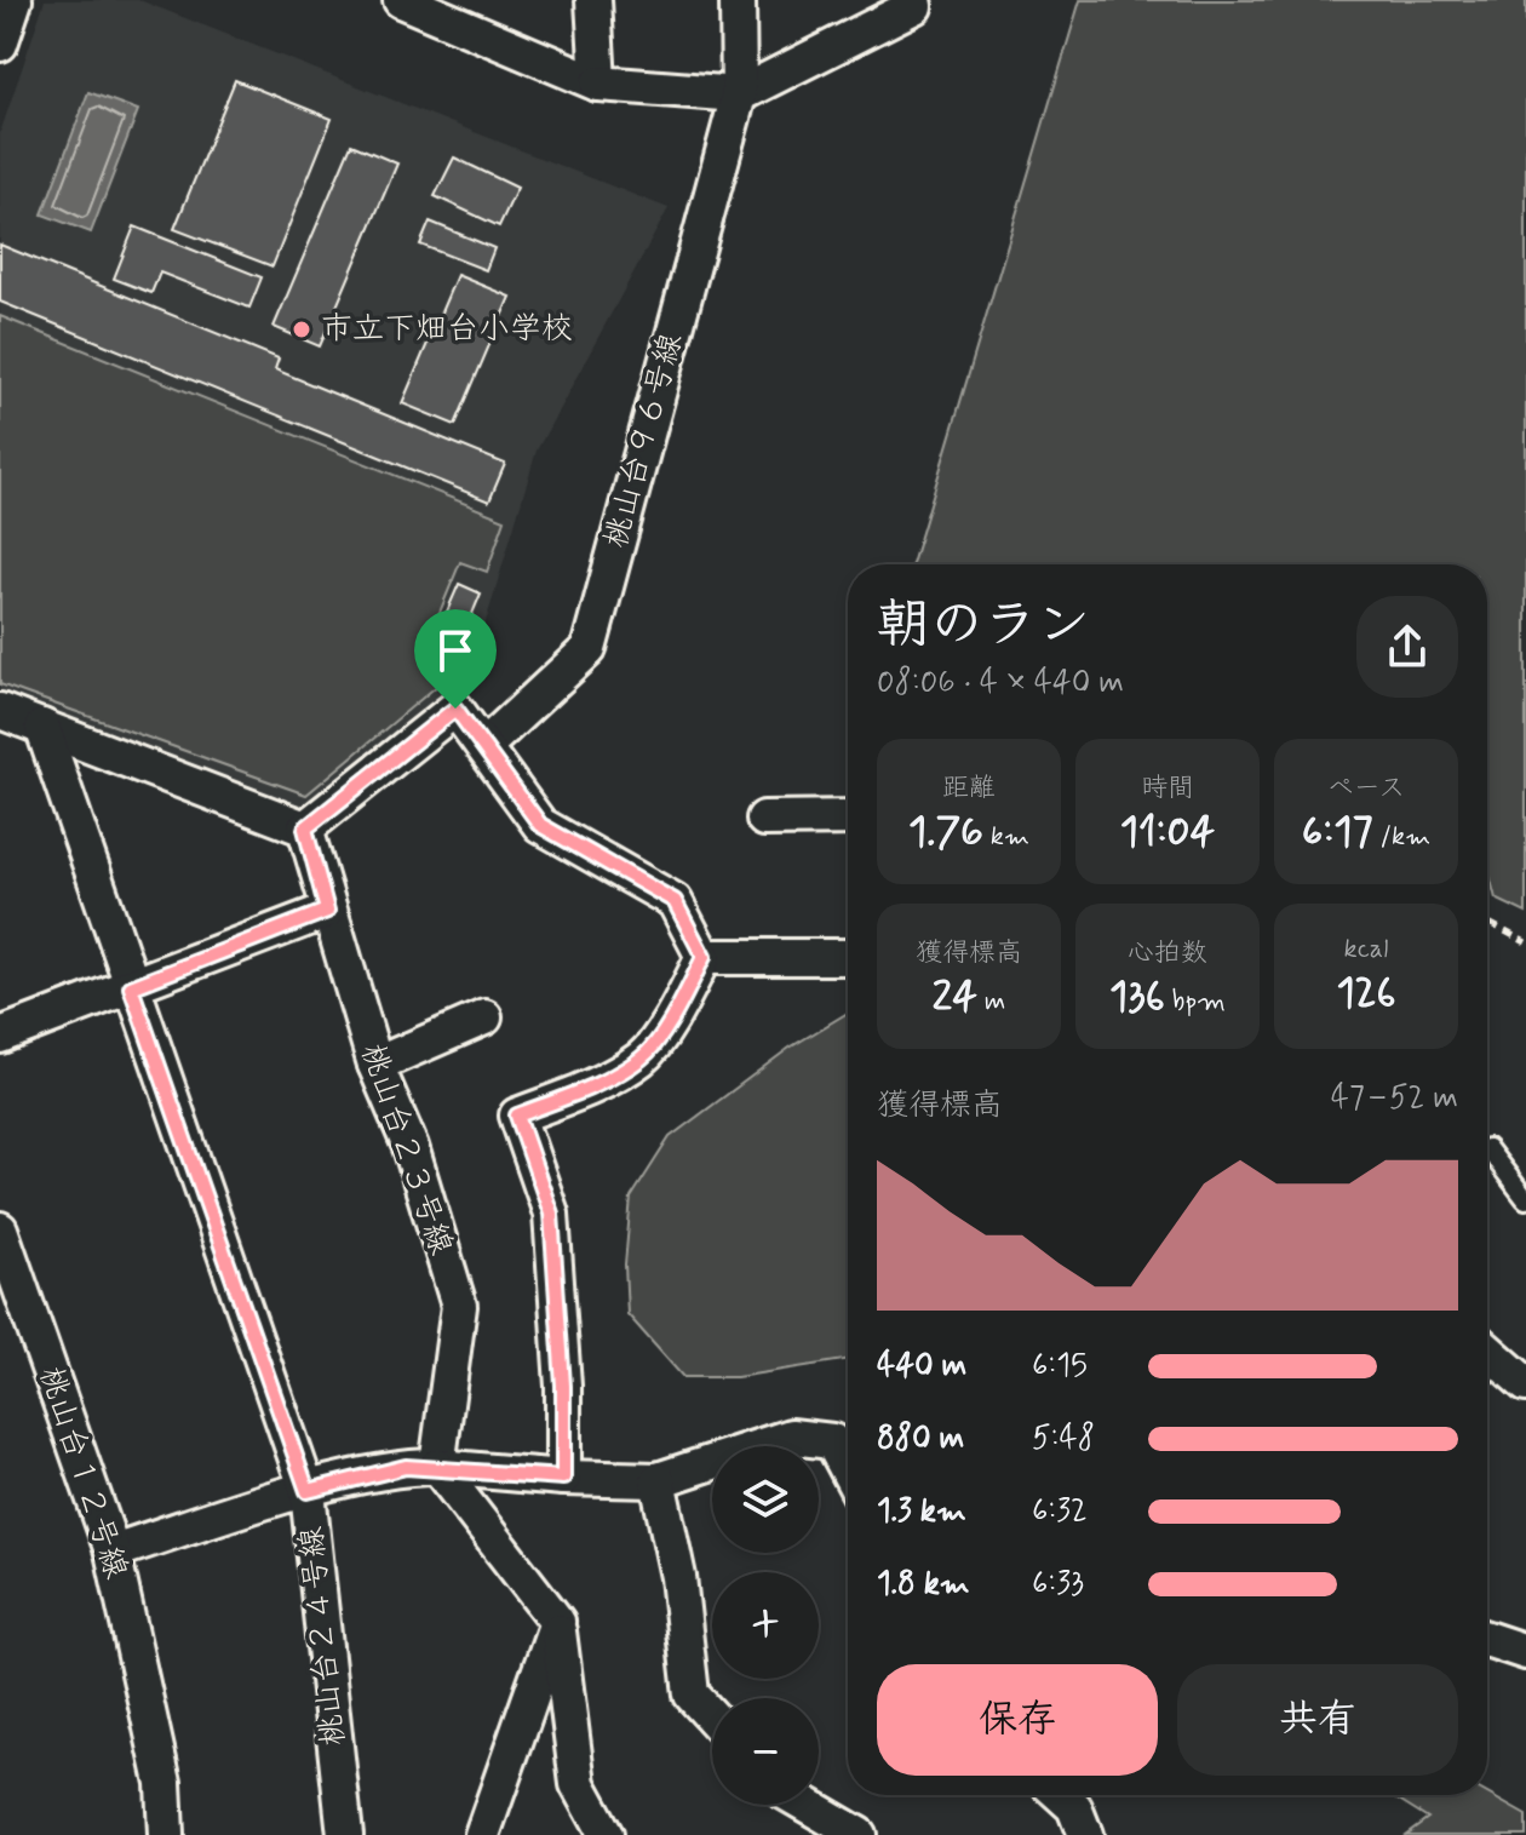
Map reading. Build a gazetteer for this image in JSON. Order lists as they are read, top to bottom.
{
  "streets": {
    "street": [
      "桃山台９６号線",
      "桃山台２３号線",
      "桃山台１２号線",
      "桃山台２４号線"
    ]
  },
  "places": ["市立下畑台小学校"],
  "page": {
    "heading": ["朝のラン", "08:06 · 4 × 440 m"],
    "stats": [
      ["距離", "1.76 km"],
      ["時間", "11:04"],
      ["ペース", "6:17 /km"],
      ["獲得標高", "24 m"],
      ["心拍数", "136 bpm"],
      ["kcal", "126"]
    ],
    "chart": ["獲得標高", "47–52 m"],
    "list": [
      {
        "name": "440 m",
        "note": "6:15"
      },
      {
        "name": "880 m",
        "note": "5:48"
      },
      {
        "name": "1.3 km",
        "note": "6:32"
      },
      {
        "name": "1.8 km",
        "note": "6:33"
      }
    ],
    "map_buttons": ["+", "−"],
    "buttons": ["保存", "共有"]
  }
}
